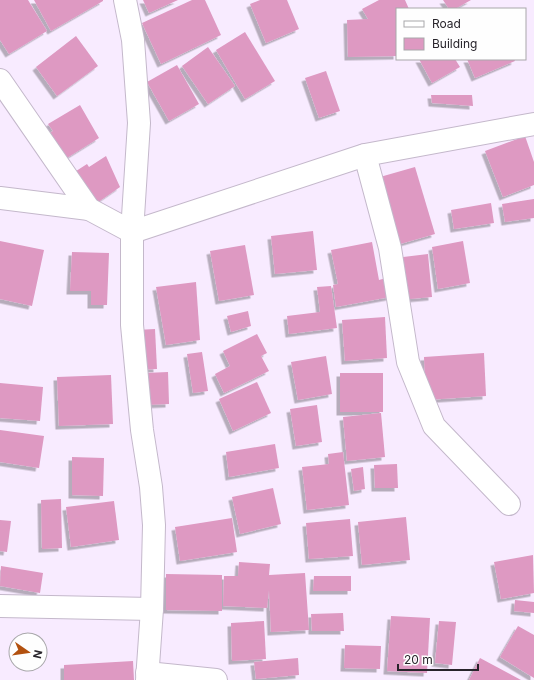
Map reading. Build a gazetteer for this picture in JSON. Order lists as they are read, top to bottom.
{
  "legend": ["Road", "Building"],
  "scale_bar": "20 m",
  "north": "right"
}
